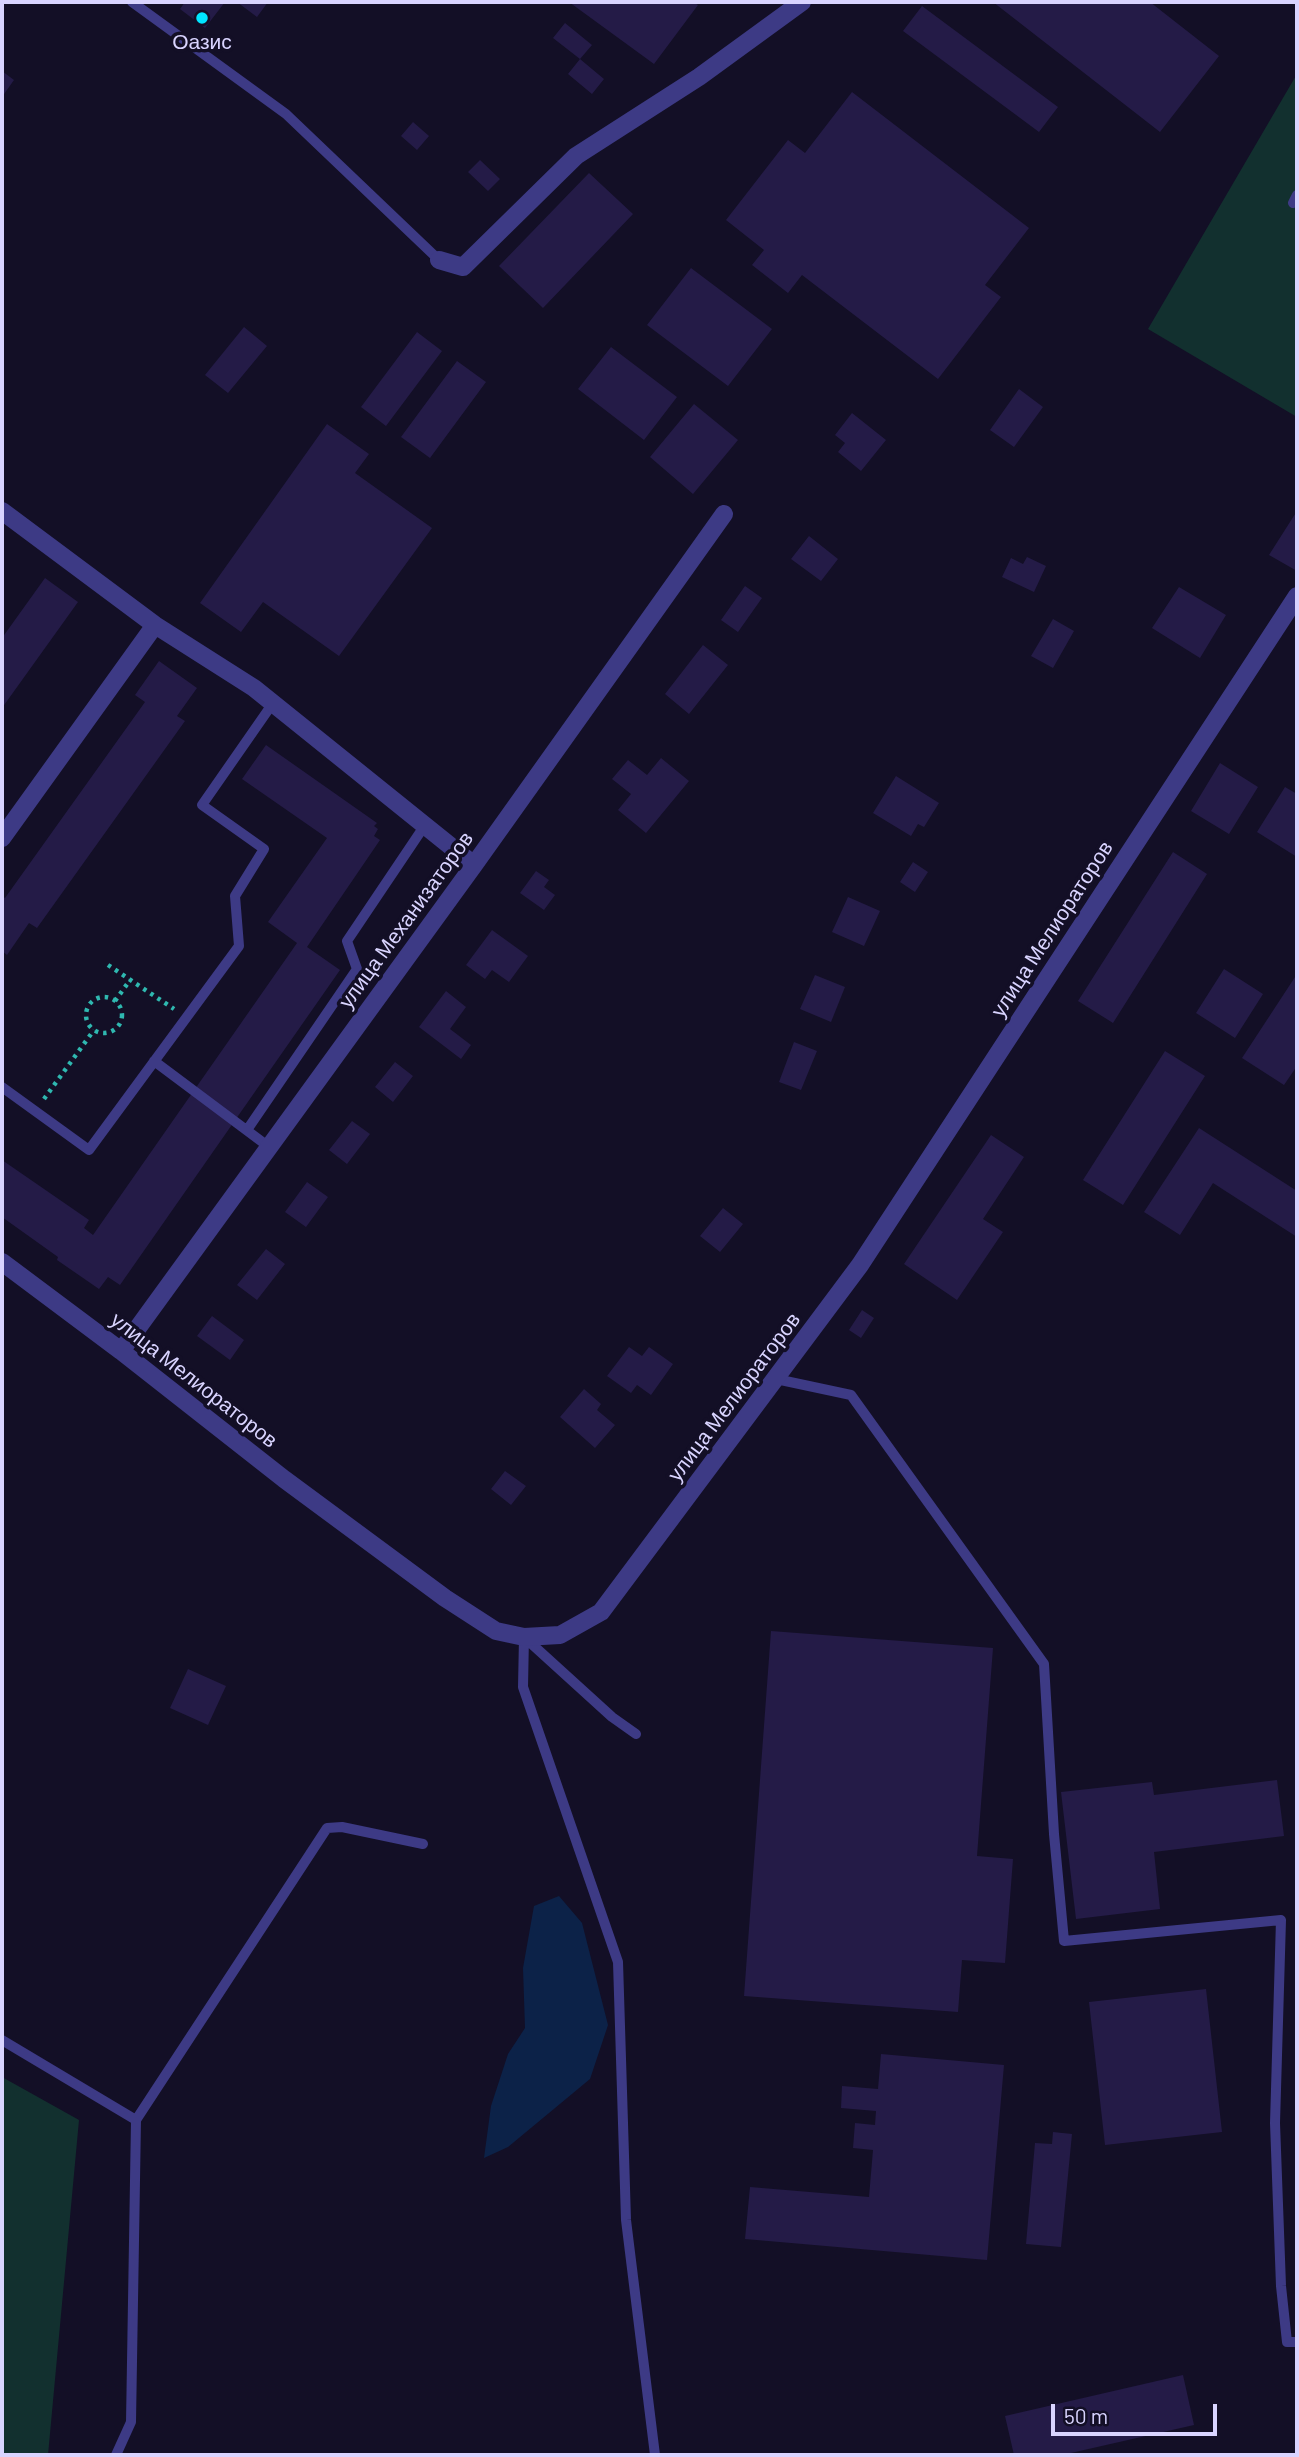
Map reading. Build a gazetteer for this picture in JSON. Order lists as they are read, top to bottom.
{
  "streets": {
    "street": ["улица Механизаторов", "улица Мелиораторов"]
  },
  "crossings": [
    ["улица Механизаторов", "улица Мелиораторов"]
  ],
  "places": ["Оазис"],
  "scale_bar": "50 m"
}
